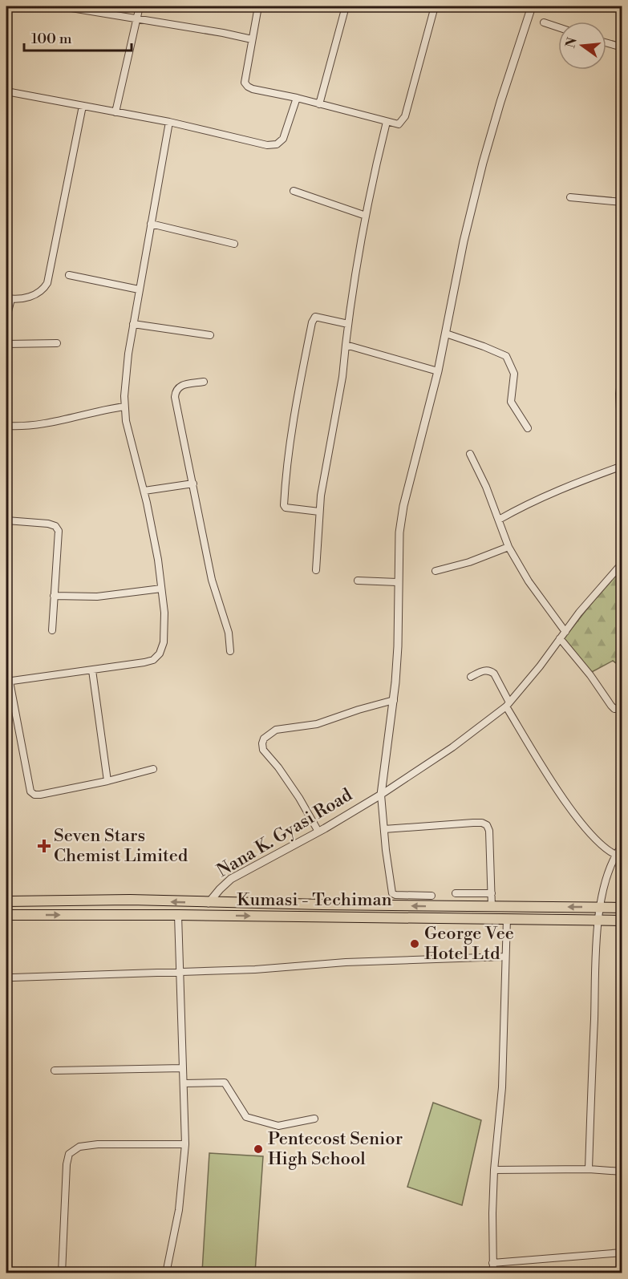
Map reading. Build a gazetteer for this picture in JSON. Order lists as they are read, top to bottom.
{
  "streets": {
    "highway": ["Kumasi - Techiman"],
    "street": ["Nana K. Gyasi Road"]
  },
  "places": {
    "health": ["Seven Stars Chemist Limited"],
    "other": ["George Vee Hotel Ltd", "Pentecost Senior High School"]
  },
  "scale_bar": "100 m",
  "north": "left"
}
